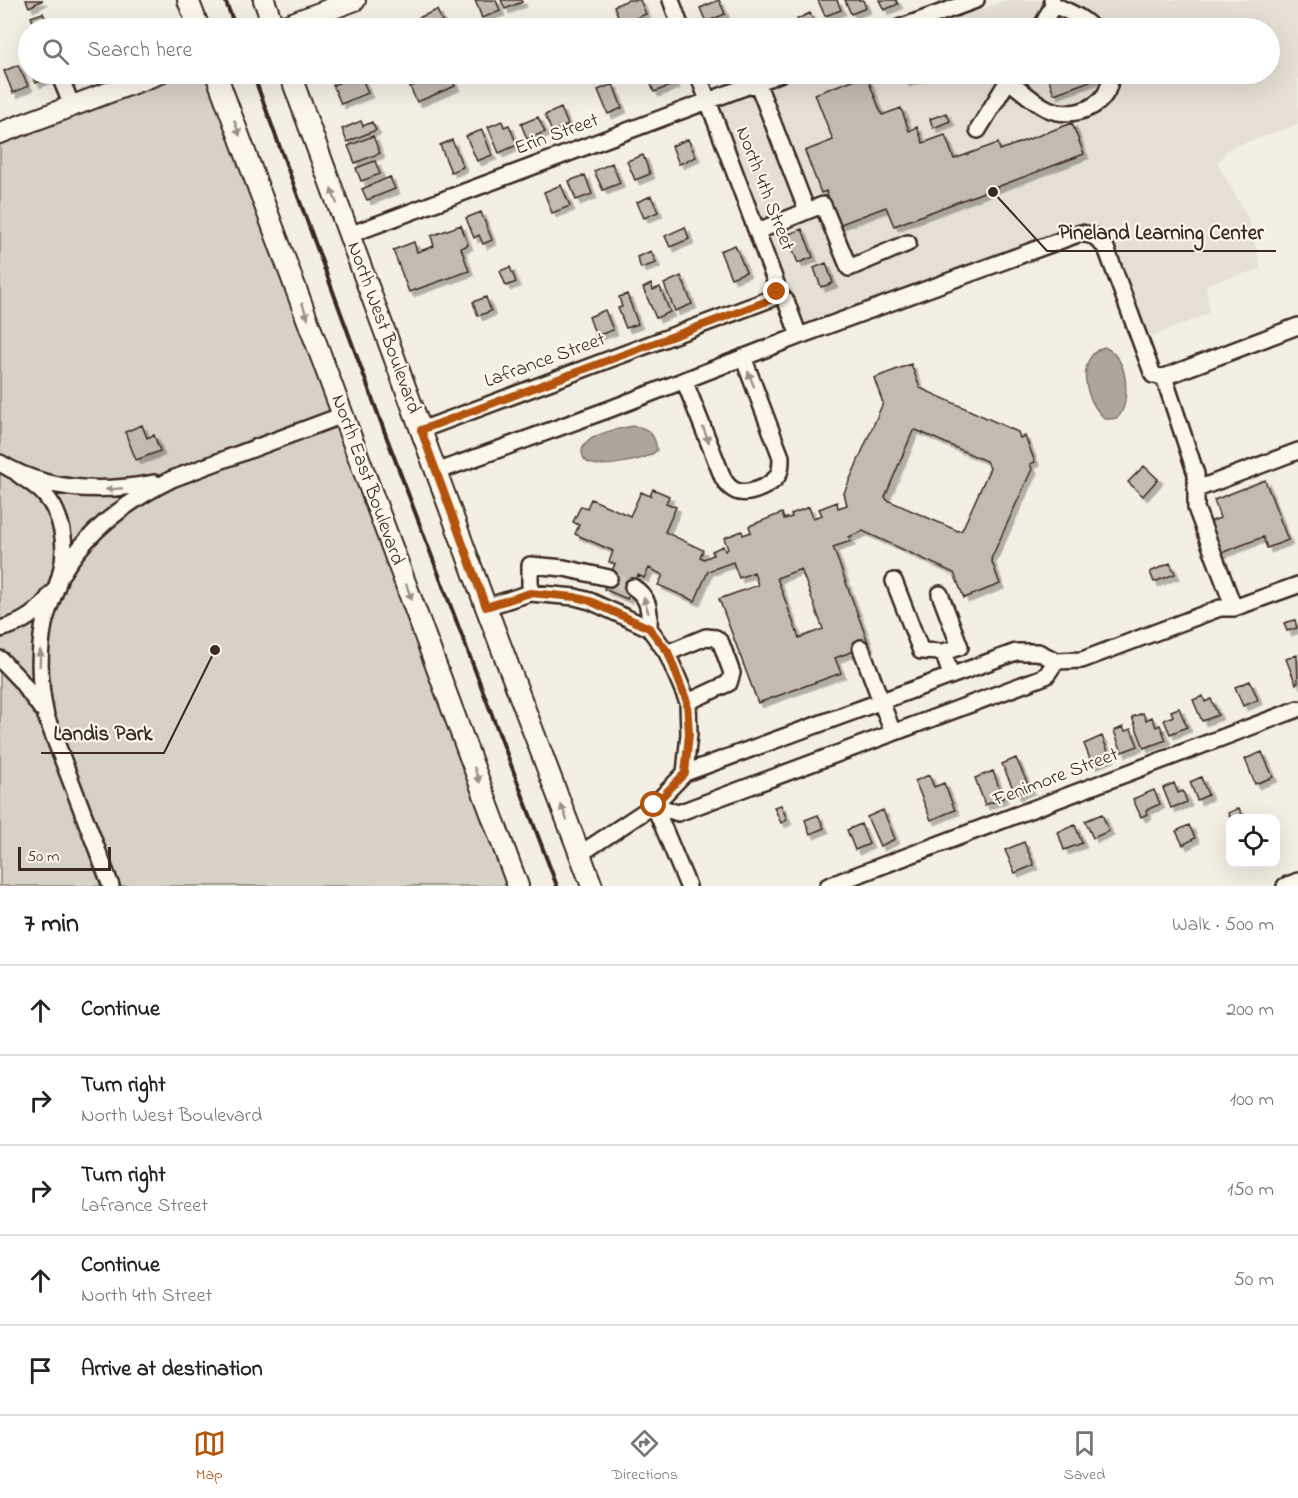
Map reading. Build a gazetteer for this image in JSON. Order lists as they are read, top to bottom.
{
  "streets": {
    "main road": ["North West Boulevard", "North East Boulevard"],
    "street": [
      "Erin Street",
      "North 4th Street",
      "Lafrance Street",
      "Fenimore Street"
    ]
  },
  "crossings": [
    ["Erin Street", "North 4th Street"],
    ["Erin Street", "North West Boulevard"],
    ["North 4th Street", "Lafrance Street"],
    ["North West Boulevard", "Lafrance Street"]
  ],
  "one_way": ["North West Boulevard", "North East Boulevard"],
  "places": ["Pineland Learning Center", "Landis Park"],
  "scale_bar": "50 m",
  "page": {
    "search": "Search here",
    "scale": "50 m",
    "heading": ["7 min", "Walk · 500 m"],
    "list": [
      ["Continue", "200 m"],
      ["Turn right", "North West Boulevard", "100 m"],
      ["Turn right", "Lafrance Street", "150 m"],
      ["Continue", "North 4th Street", "50 m"],
      "Arrive at destination"
    ],
    "nav": ["Map", "Directions", "Saved"]
  }
}
